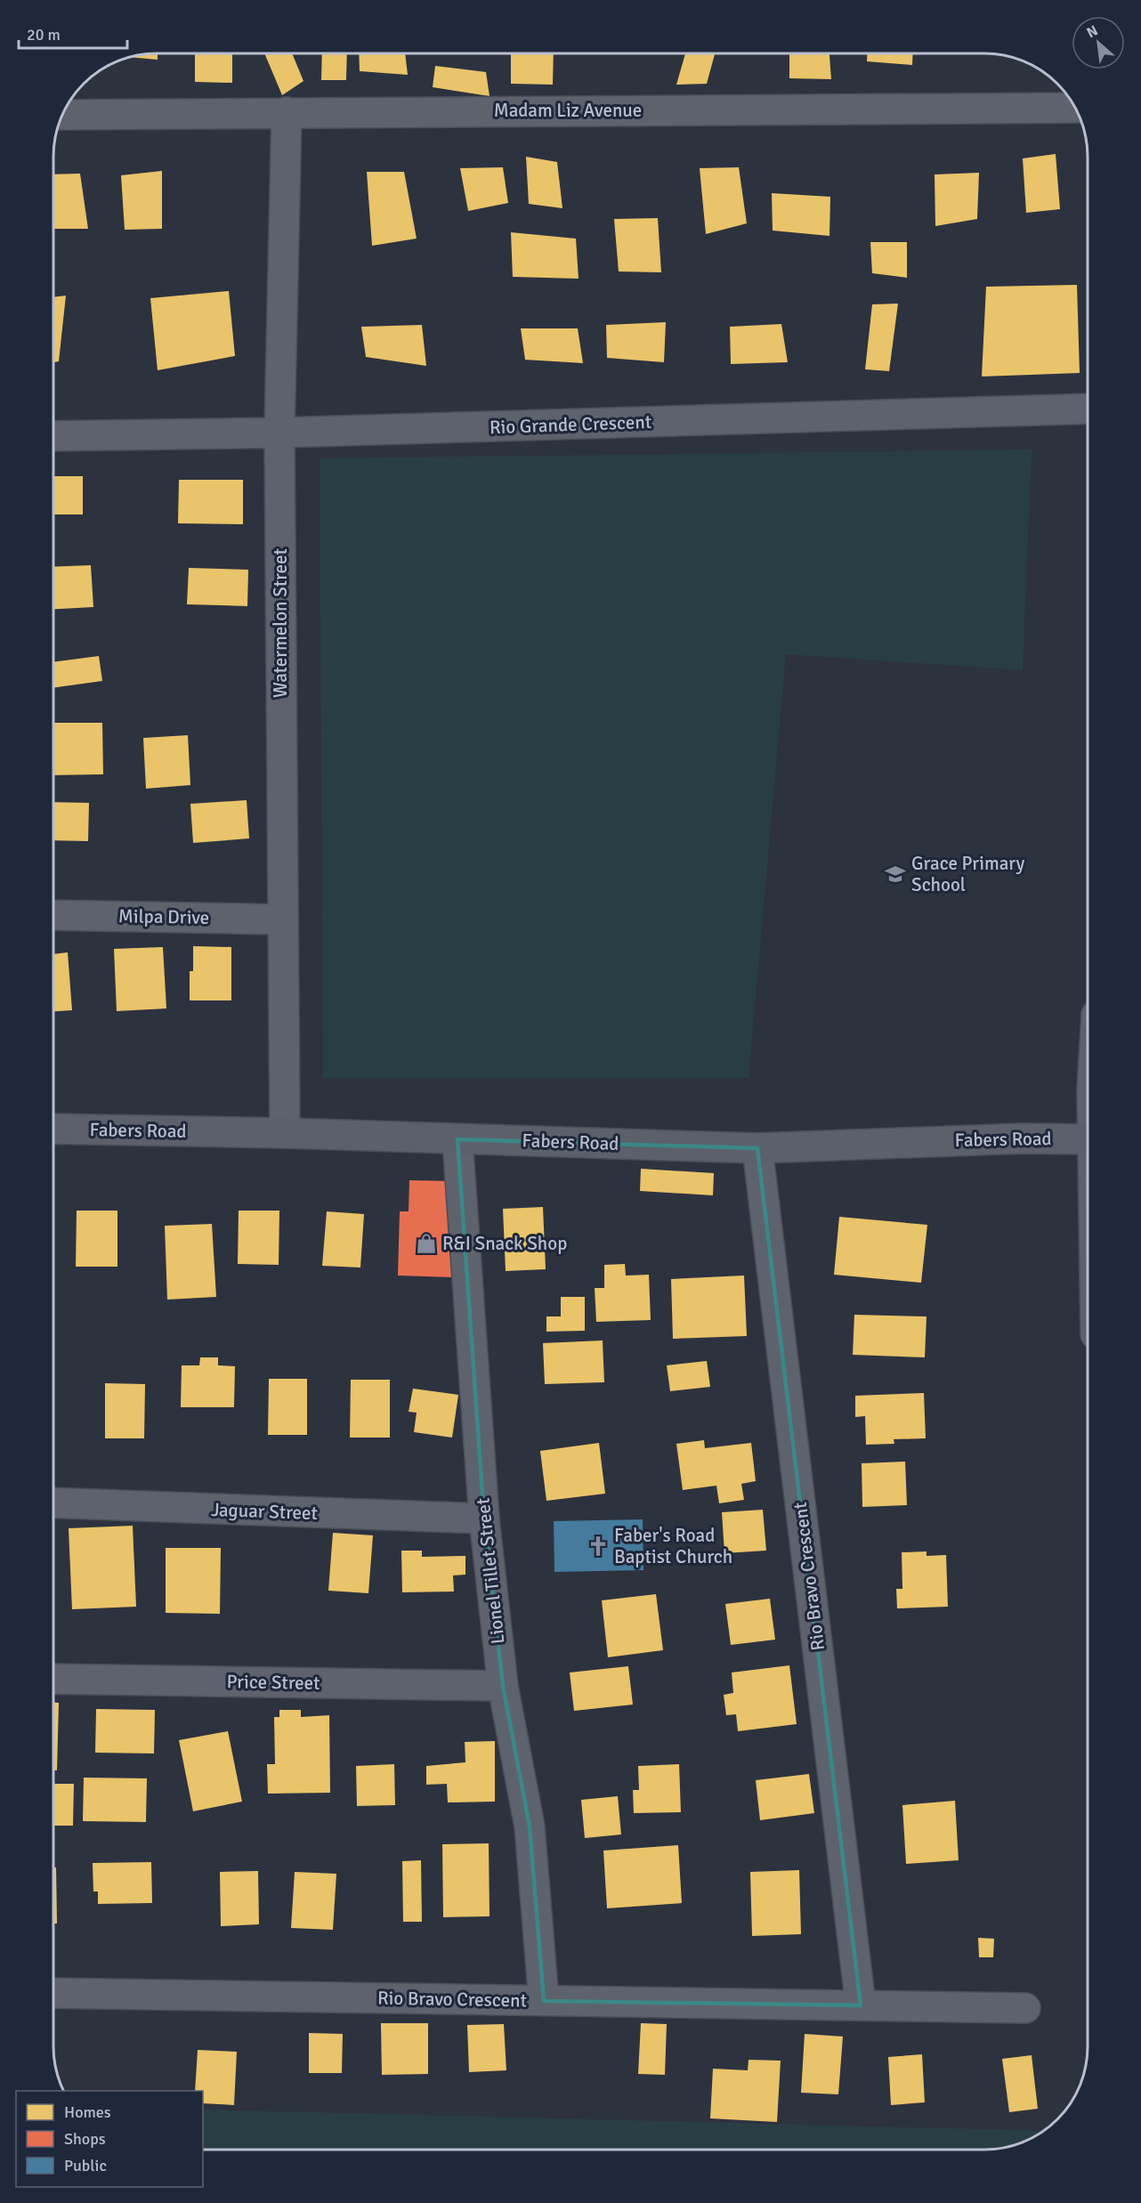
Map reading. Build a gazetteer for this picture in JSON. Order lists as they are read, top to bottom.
{
  "streets": {
    "main road": ["Fabers Road"],
    "street": [
      "Madam Liz Avenue",
      "Rio Grande Crescent",
      "Watermelon Street",
      "Milpa Drive",
      "Jaguar Street",
      "Lionel Tillet Street",
      "Rio Bravo Crescent",
      "Price Street"
    ]
  },
  "crossings": [
    ["Madam Liz Avenue", "Watermelon Street"],
    ["Rio Grande Crescent", "Watermelon Street"],
    ["Watermelon Street", "Milpa Drive"],
    ["Watermelon Street", "Fabers Road"],
    ["Fabers Road", "Lionel Tillet Street"],
    ["Fabers Road", "Rio Bravo Crescent"],
    ["Jaguar Street", "Lionel Tillet Street"],
    ["Lionel Tillet Street", "Rio Bravo Crescent"],
    ["Lionel Tillet Street", "Price Street"]
  ],
  "places": {
    "school or university": ["Grace Primary School"],
    "shop": ["R&I Snack Shop"],
    "church": ["Faber's Road Baptist Church"]
  },
  "legend": ["Homes", "Shops", "Public"],
  "scale_bar": "20 m",
  "north": "top left"
}
